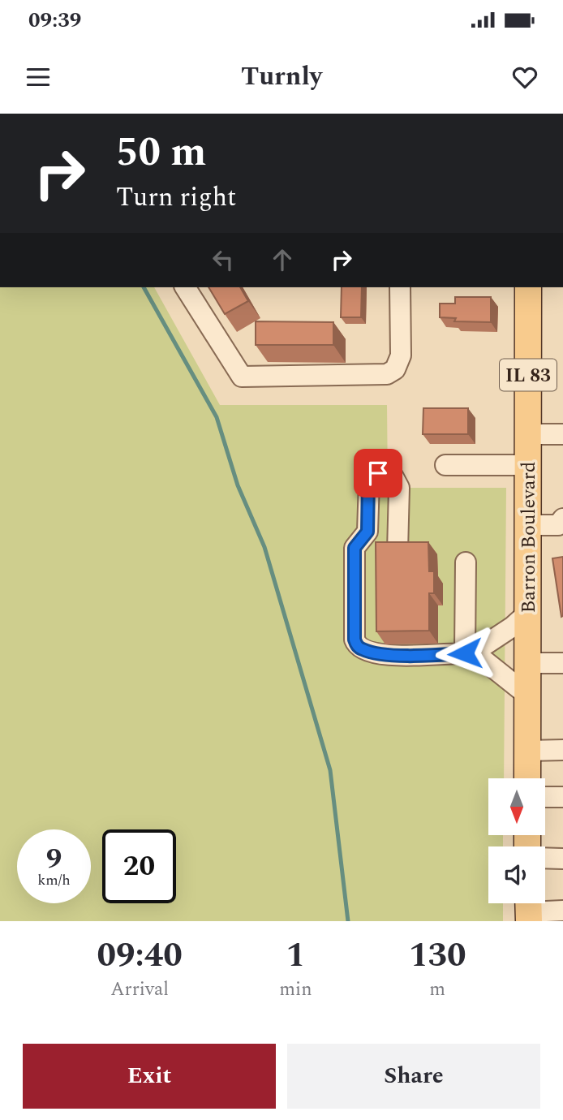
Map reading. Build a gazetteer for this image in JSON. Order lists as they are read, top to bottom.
{
  "streets": {
    "main road": ["IL 83", "Barron Boulevard"]
  },
  "north": "bottom",
  "page": {
    "status": "09:39",
    "header": "Turnly",
    "turn": ["50 m", "Turn right"],
    "speed": "9 km/h",
    "limit": "20",
    "eta": [
      "09:40",
      "Arrival",
      "1",
      "min",
      "130",
      "m"
    ],
    "buttons": ["Exit", "Share"]
  }
}
